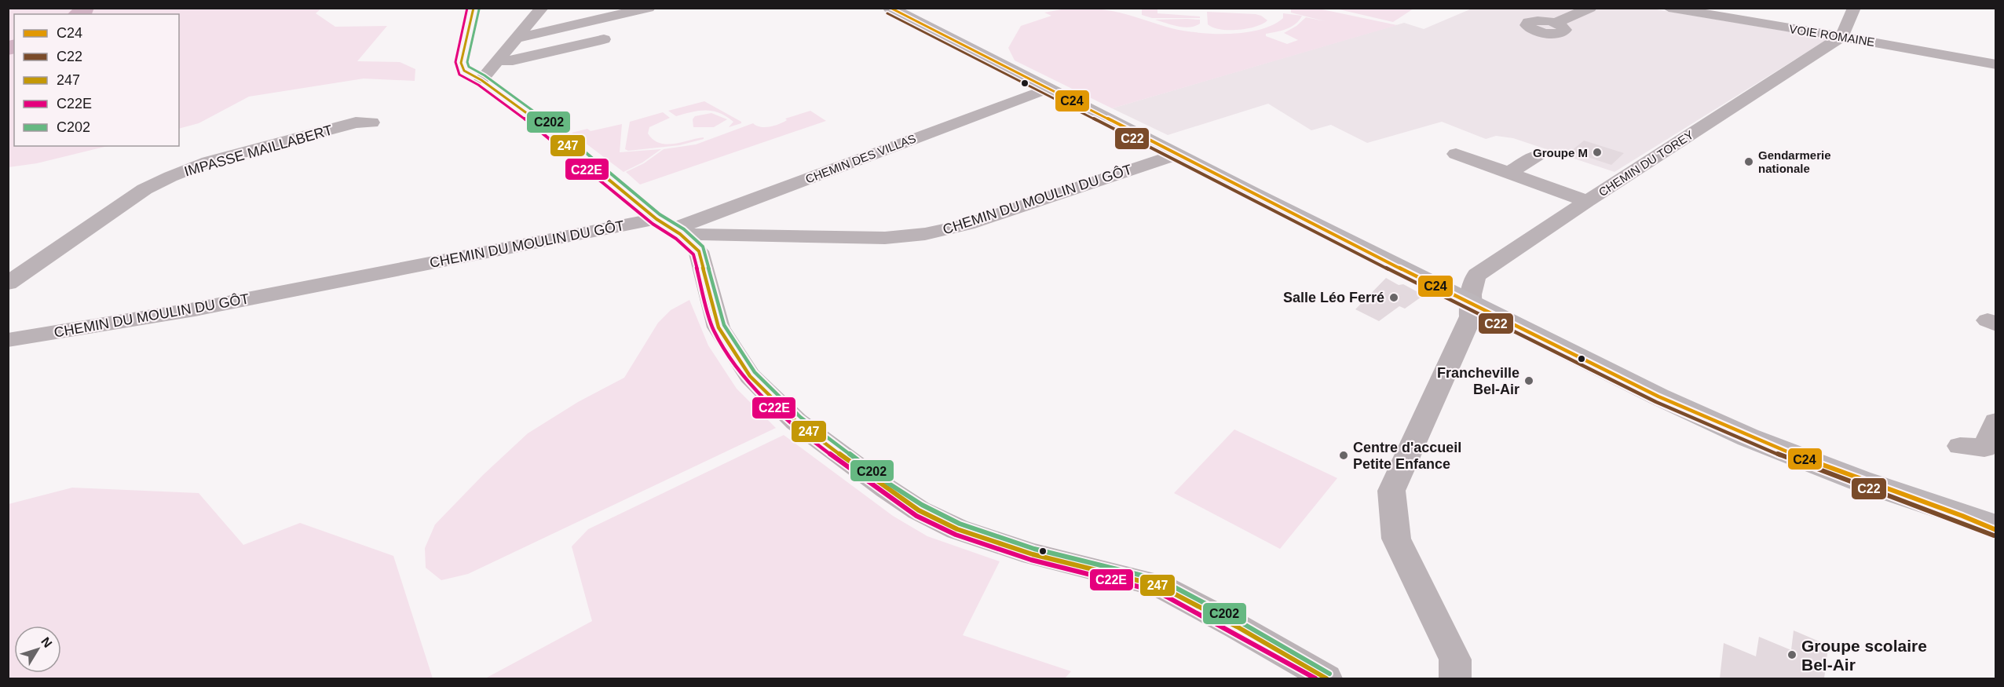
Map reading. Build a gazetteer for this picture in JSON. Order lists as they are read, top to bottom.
{
  "streets": {
    "street": [
      "VOIE ROMAINE",
      "IMPASSE MAILLABERT",
      "CHEMIN DES VILLAS",
      "CHEMIN DU TOREY",
      "CHEMIN DU MOULIN DU GÔT"
    ]
  },
  "crossings": [
    ["VOIE ROMAINE", "CHEMIN DU TOREY"],
    ["CHEMIN DES VILLAS", "CHEMIN DU MOULIN DU GÔT"]
  ],
  "places": [
    "Groupe M",
    "Gendarmerie nationale",
    "Salle Léo Ferré",
    "Francheville Bel-Air",
    "Centre d'accueil Petite Enfance",
    "Groupe scolaire Bel-Air"
  ],
  "lines": [
    "transit line C24",
    "transit line 247",
    "transit line C22E",
    "transit line C202",
    "transit line C22"
  ],
  "legend": [
    "C24",
    "C22",
    "247",
    "C22E",
    "C202"
  ],
  "north": "top right"
}
